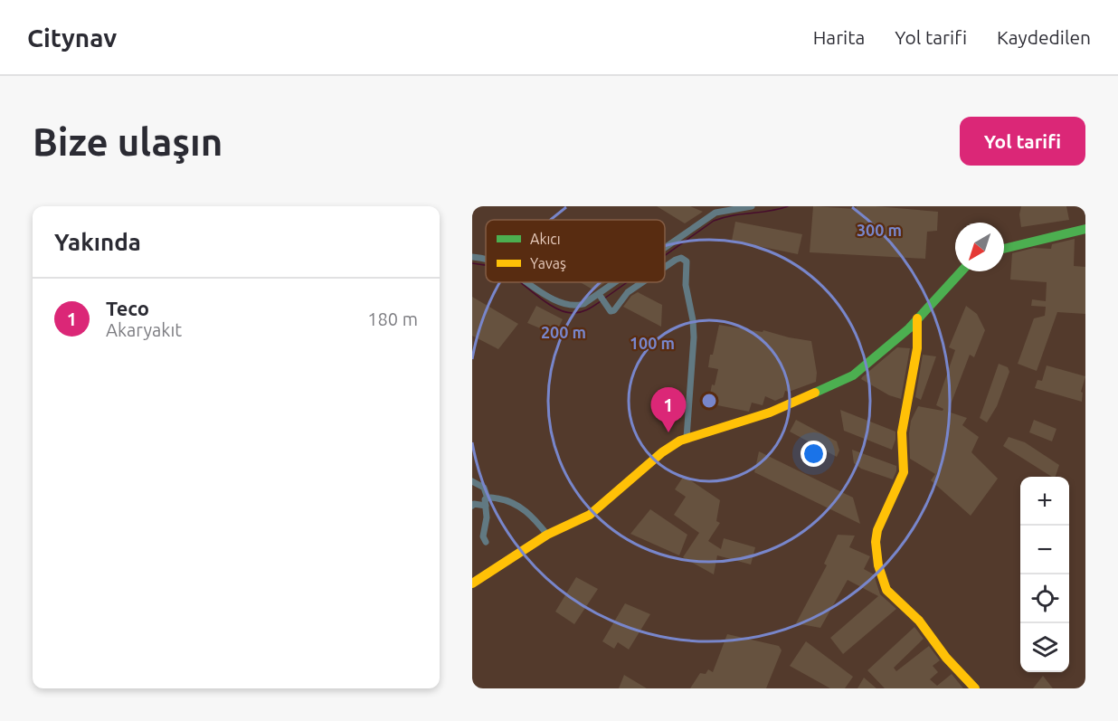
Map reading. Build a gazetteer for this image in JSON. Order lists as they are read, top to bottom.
{
  "legend": ["Akıcı", "Yavaş"],
  "north": "bottom left",
  "page": {
    "header": "Citynav",
    "nav": ["Harita", "Yol tarifi", "Kaydedilen"],
    "buttons": "Yol tarifi",
    "title": "Bize ulaşın",
    "heading": "Yakında",
    "list": [
      {
        "mark": "1",
        "name": "Teco",
        "note": "Akaryakıt",
        "value": "180 m"
      }
    ],
    "pins": "1",
    "map_buttons": ["+", "−"]
  },
  "rings": ["300 m", "200 m", "100 m"]
}
